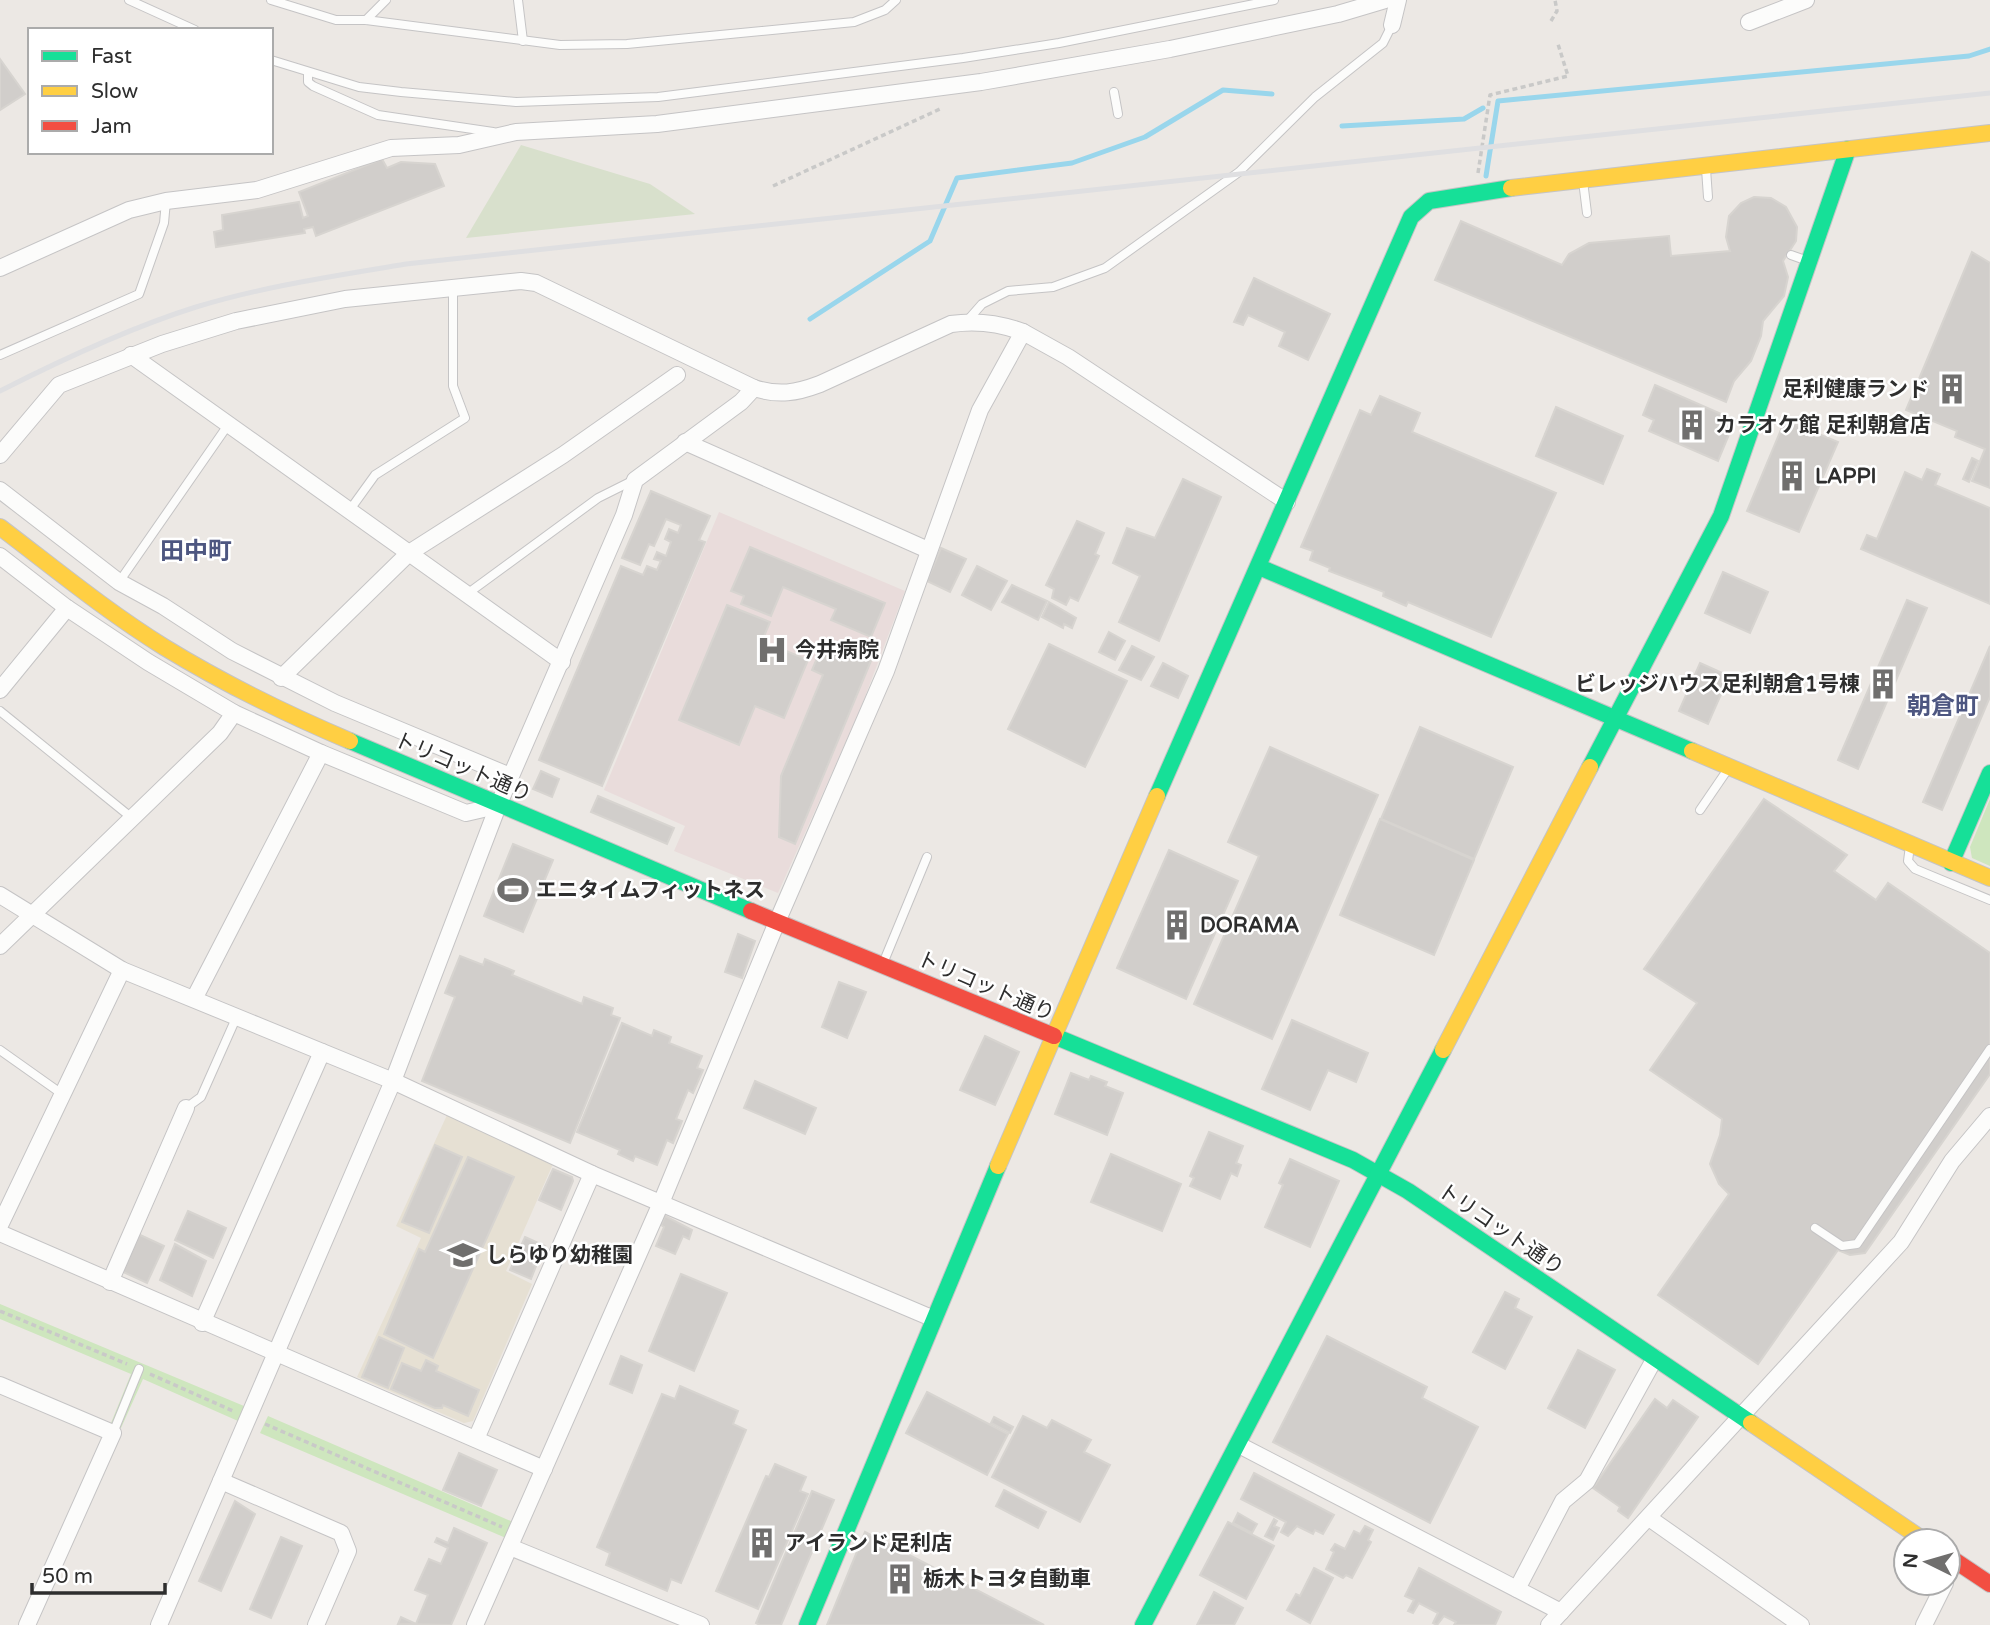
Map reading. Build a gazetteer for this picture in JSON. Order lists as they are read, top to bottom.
{
  "streets": {
    "main road": ["トリコット通り"]
  },
  "districts": ["田中町", "朝倉町"],
  "places": {
    "building": [
      "足利健康ランド",
      "カラオケ館 足利朝倉店",
      "LAPPI",
      "ビレッジハウス足利朝倉1号棟",
      "DORAMA",
      "アイランド足利店",
      "栃木トヨタ自動車"
    ],
    "hospital": ["今井病院"],
    "sports": ["エニタイムフィットネス"],
    "school or university": ["しらゆり幼稚園"]
  },
  "legend": ["Fast", "Slow", "Jam"],
  "scale_bar": "50 m",
  "north": "left"
}
